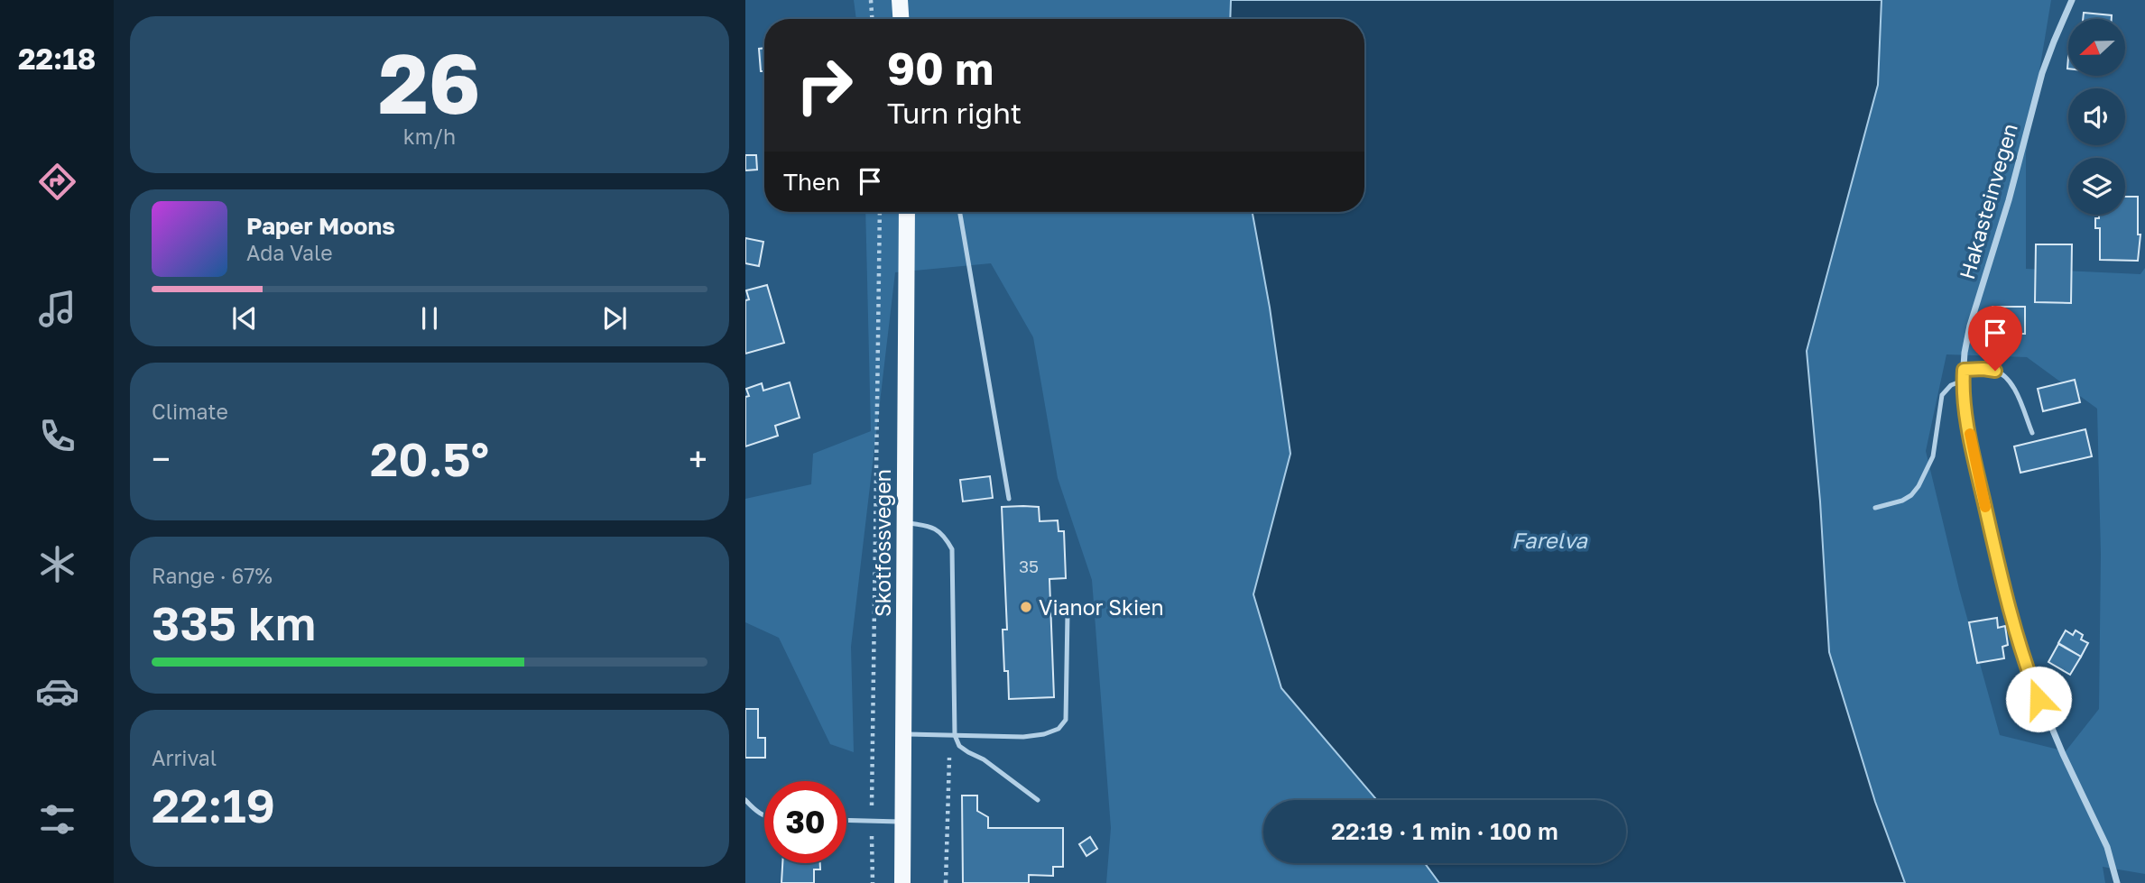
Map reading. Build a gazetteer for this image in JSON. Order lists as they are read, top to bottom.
{
  "streets": {
    "main road": ["Skotfossvegen"],
    "street": ["Hakasteinvegen"]
  },
  "water": ["Farelva"],
  "places": ["Vianor Skien"],
  "house_numbers": ["35"],
  "north": "left",
  "page": {
    "tabs": "22:18",
    "tile": [
      ["26", "km/h"],
      "Climate",
      ["Range · 67%", "335 km"],
      ["Arrival", "22:19"]
    ],
    "turn": ["90 m", "Turn right"],
    "then": "Then",
    "song": ["Paper Moons", "Ada Vale"],
    "heat": ["−", "20.5°", "+"],
    "limit": "30",
    "trip": "22:19 · 1 min · 100 m"
  }
}
